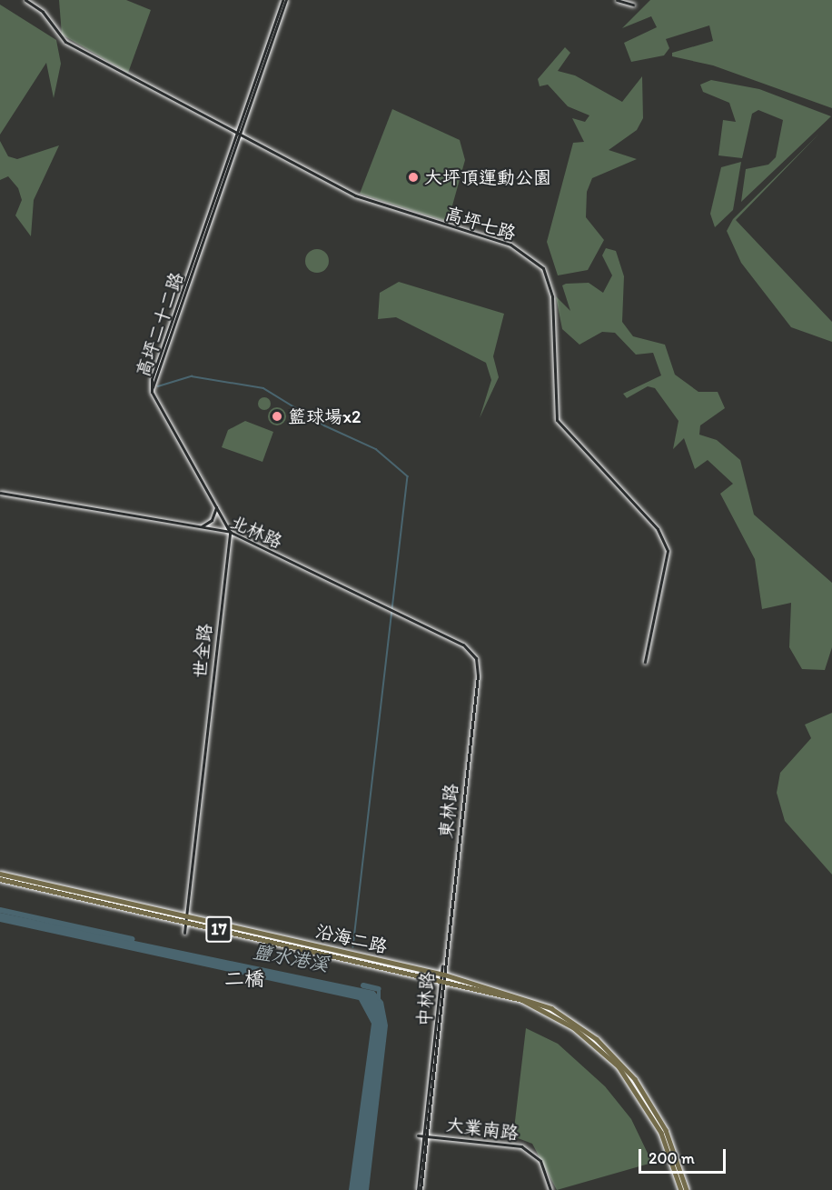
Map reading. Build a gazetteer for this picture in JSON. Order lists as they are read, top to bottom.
{
  "streets": {
    "main road": ["17", "沿海二路"],
    "street": [
      "高坪七路",
      "高坪二十二路",
      "北林路",
      "世全路",
      "東林路",
      "中林路",
      "大業南路"
    ]
  },
  "crossings": [
    ["高坪七路", "高坪二十二路"],
    ["北林路", "世全路"],
    ["北林路", "東林路"],
    ["世全路", "沿海二路"],
    ["東林路", "中林路"],
    ["沿海二路", "中林路"],
    ["中林路", "大業南路"]
  ],
  "districts": ["二橋"],
  "water": ["鹽水港溪"],
  "places": ["大坪頂運動公園", "籃球場x2"],
  "scale_bar": "200 m"
}
